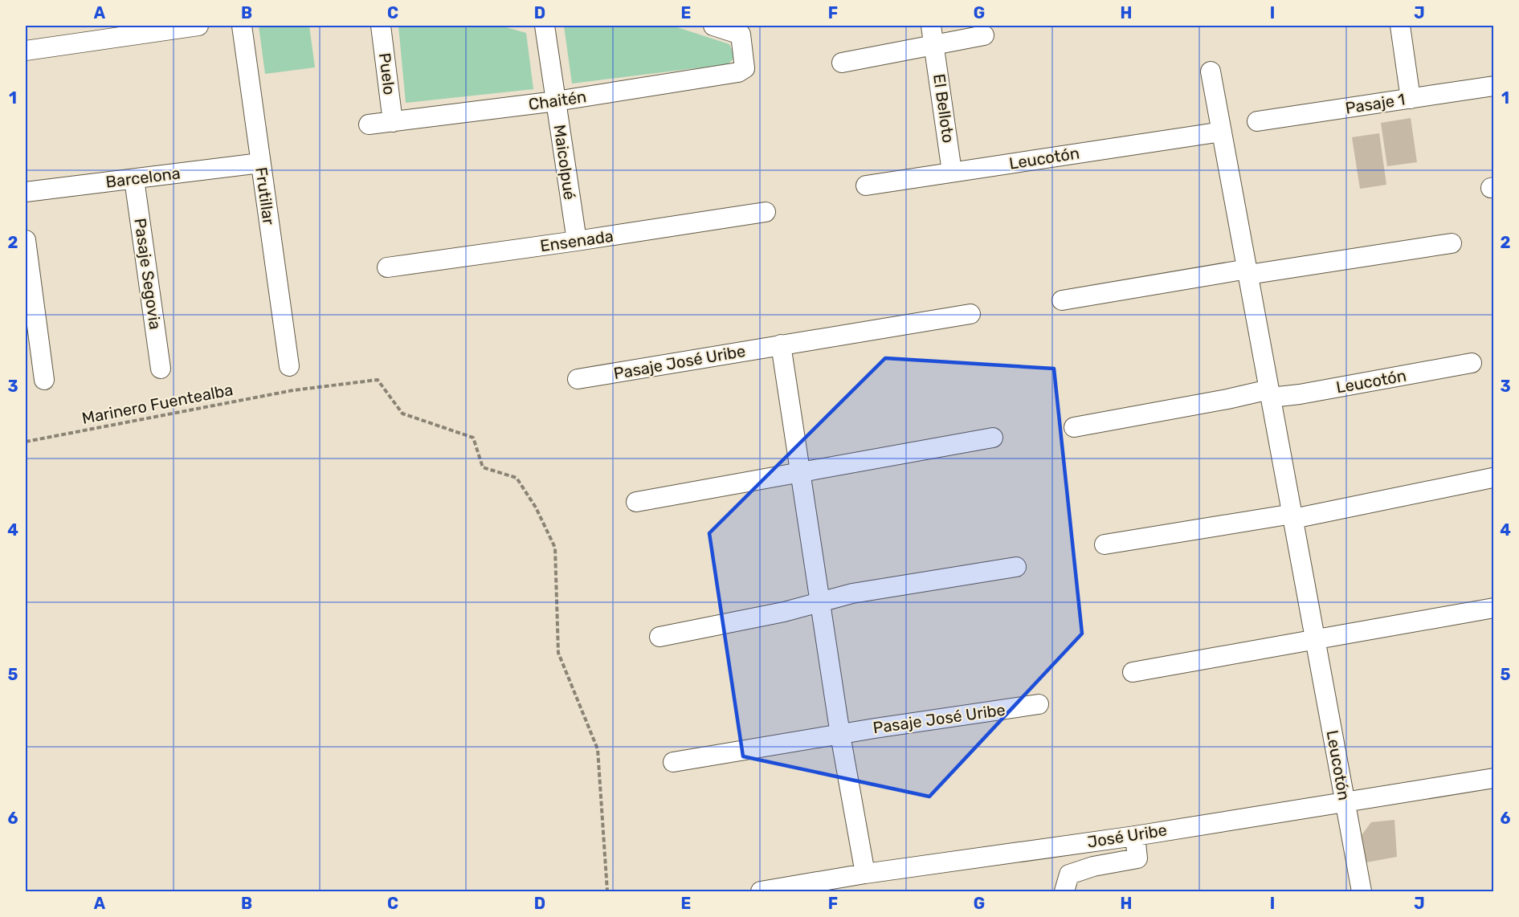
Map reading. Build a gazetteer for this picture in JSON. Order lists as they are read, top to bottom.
{
  "streets": {
    "street": [
      "Puelo",
      "Chaitén",
      "Pasaje 1",
      "El Belloto",
      "Leucotón",
      "Maicolpué",
      "Barcelona",
      "Frutillar",
      "Ensenada",
      "Pasaje Segovia",
      "Pasaje José Uribe",
      "José Uribe"
    ],
    "path": ["Marinero Fuentealba"]
  },
  "crossings": [
    ["Puelo", "Chaitén"],
    ["Chaitén", "Maicolpué"],
    ["El Belloto", "Leucotón"],
    ["Leucotón", "José Uribe"],
    ["Maicolpué", "Ensenada"],
    ["Barcelona", "Frutillar"],
    ["Barcelona", "Pasaje Segovia"]
  ],
  "grid": {
    "columns": [
      "A",
      "B",
      "C",
      "D",
      "E",
      "F",
      "G",
      "H",
      "I",
      "J"
    ],
    "rows": [
      "1",
      "2",
      "3",
      "4",
      "5",
      "6"
    ]
  }
}
